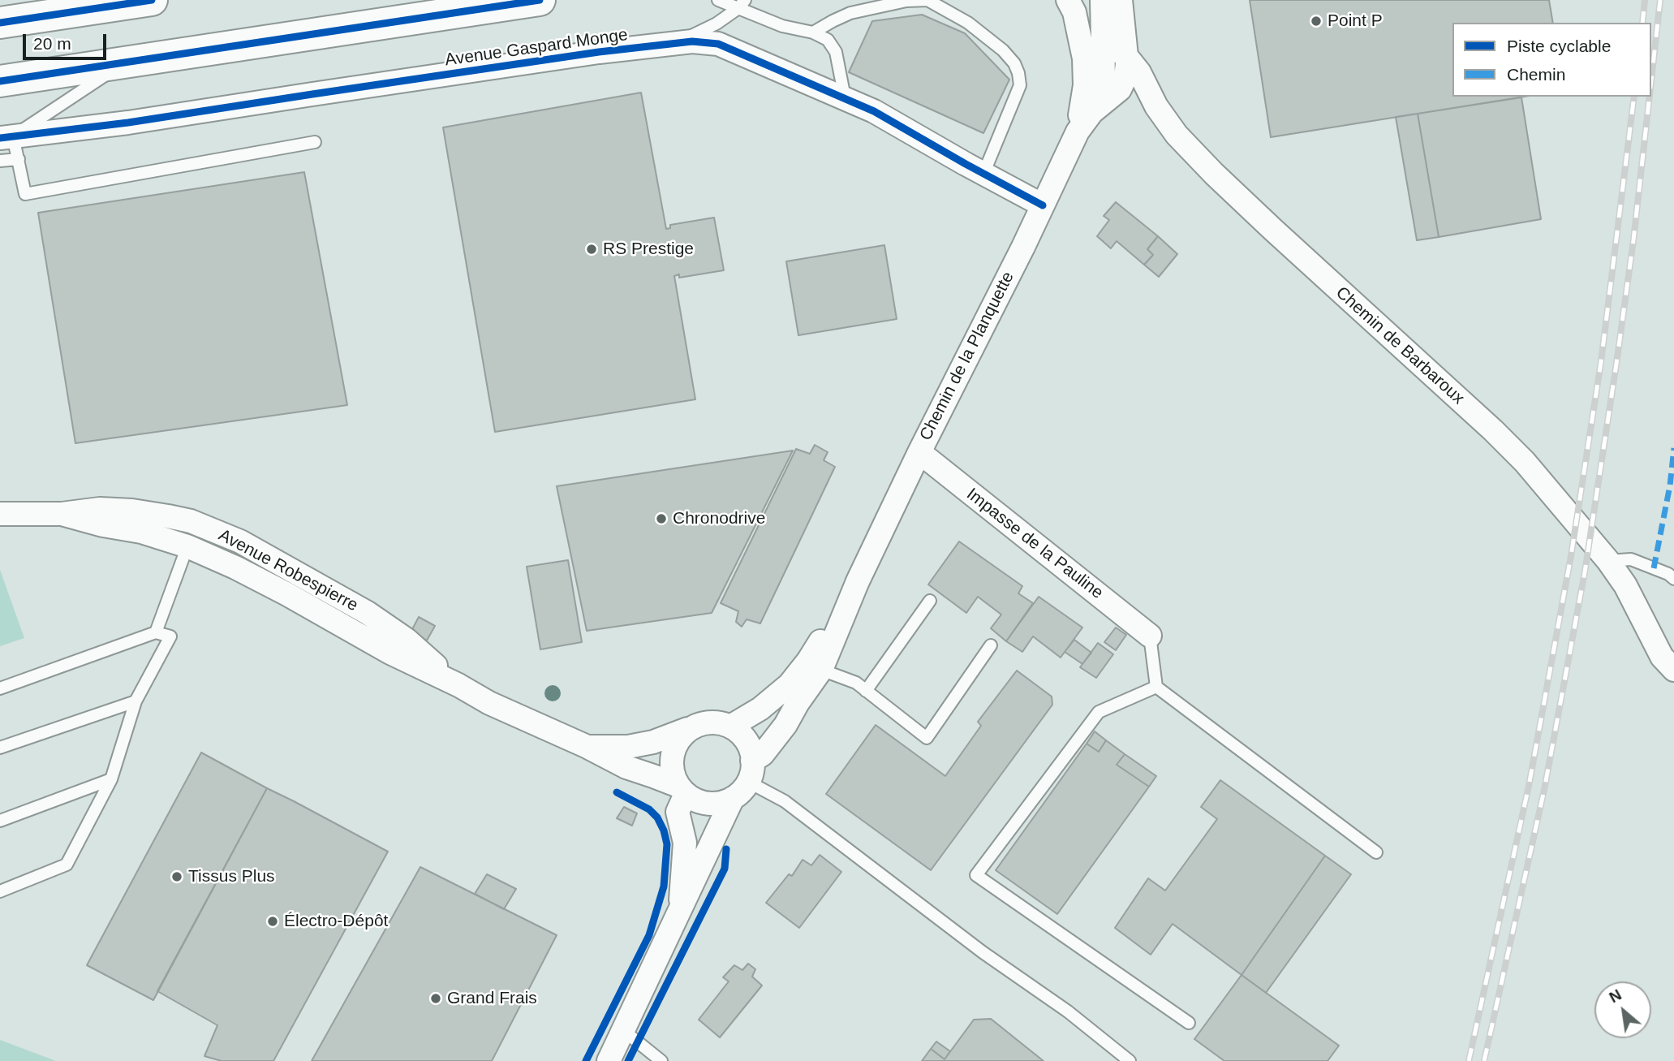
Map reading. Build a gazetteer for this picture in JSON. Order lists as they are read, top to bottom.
{
  "streets": {
    "street": [
      "Avenue Gaspard Monge",
      "Chemin de Barbaroux",
      "Chemin de la Planquette",
      "Impasse de la Pauline",
      "Avenue Robespierre"
    ]
  },
  "crossings": [
    ["Avenue Gaspard Monge", "Chemin de la Planquette"],
    ["Chemin de Barbaroux", "Chemin de la Planquette"],
    ["Chemin de la Planquette", "Impasse de la Pauline"],
    ["Chemin de la Planquette", "Avenue Robespierre"]
  ],
  "places": [
    "Point P",
    "RS Prestige",
    "Chronodrive",
    "Tissus Plus",
    "Électro-Dépôt",
    "Grand Frais"
  ],
  "legend": ["Piste cyclable", "Chemin"],
  "scale_bar": "20 m",
  "north": "top left"
}
